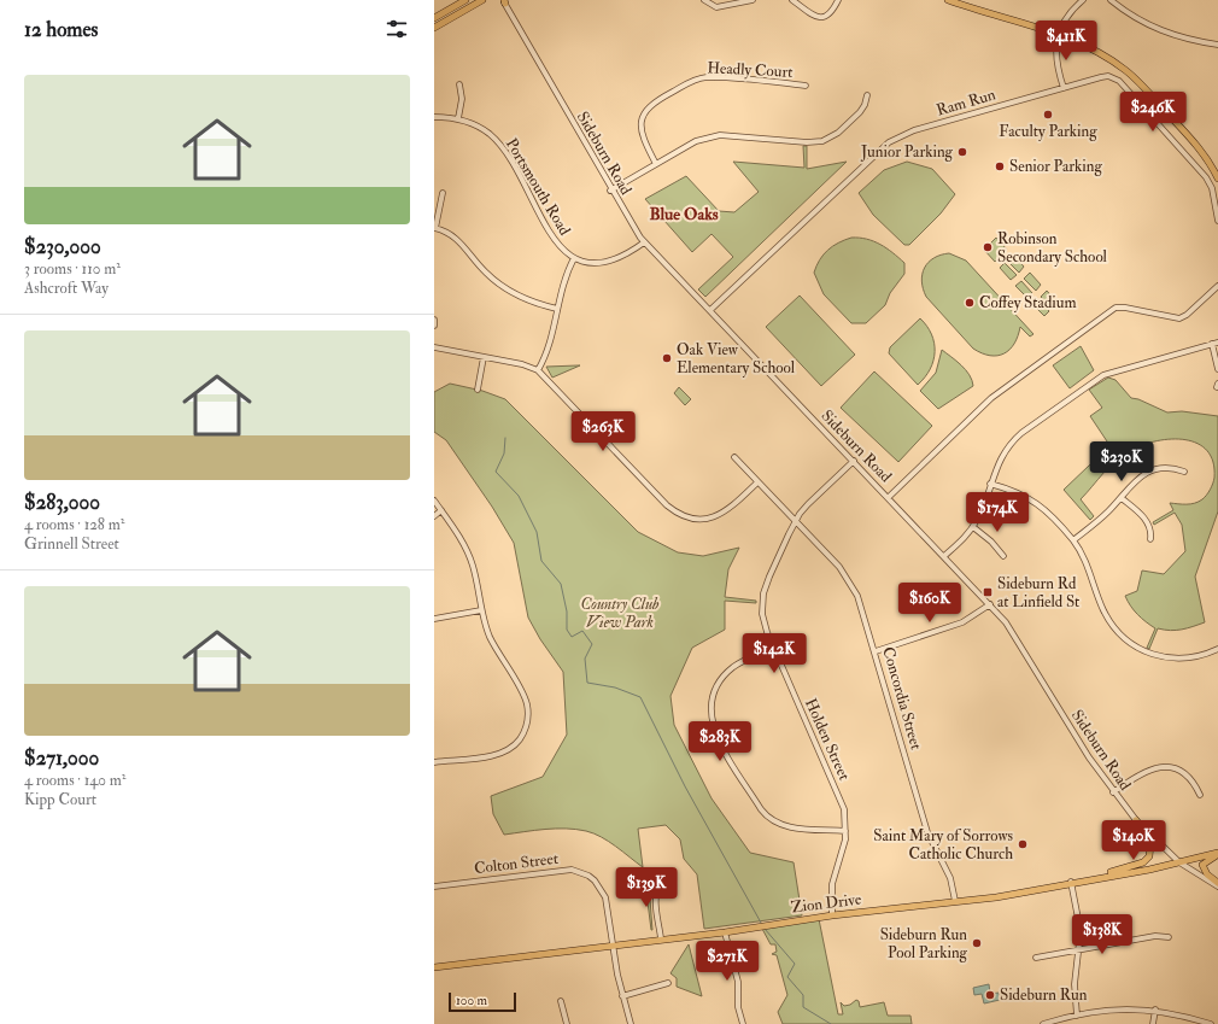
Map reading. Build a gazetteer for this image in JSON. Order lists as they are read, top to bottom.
{
  "streets": {
    "main road": ["Zion Drive"],
    "street": [
      "Headly Court",
      "Ram Run",
      "Sideburn Road",
      "Portsmouth Road",
      "Concordia Street",
      "Holden Street",
      "Colton Street"
    ]
  },
  "crossings": [
    ["Ram Run", "Sideburn Road"],
    ["Sideburn Road", "Holden Street"],
    ["Sideburn Road", "Zion Drive"],
    ["Concordia Street", "Holden Street"],
    ["Concordia Street", "Zion Drive"],
    ["Holden Street", "Zion Drive"],
    ["Colton Street", "Zion Drive"]
  ],
  "districts": ["Blue Oaks"],
  "parks": ["Country Club View Park"],
  "places": {
    "other": [
      "Faculty Parking",
      "Junior Parking",
      "Senior Parking",
      "Robinson Secondary School",
      "Coffey Stadium",
      "Oak View Elementary School",
      "Saint Mary of Sorrows Catholic Church",
      "Sideburn Run Pool Parking",
      "Sideburn Run"
    ],
    "transit": ["Sideburn Rd at Linfield St"]
  },
  "scale_bar": "100 m",
  "page": {
    "heading": "12 homes",
    "price": [
      "$411K",
      "$246K",
      "$263K",
      "$230K",
      "$174K",
      "$160K",
      "$142K",
      "$283K",
      "$140K",
      "$139K",
      "$138K",
      "$271K"
    ],
    "list": [
      {
        "name": "$230,000",
        "note": "3 rooms · 110 m² · Ashcroft Way"
      },
      {
        "name": "$283,000",
        "note": "4 rooms · 128 m² · Grinnell Street"
      },
      {
        "name": "$271,000",
        "note": "4 rooms · 140 m² · Kipp Court"
      }
    ],
    "scale": "100 m"
  }
}
